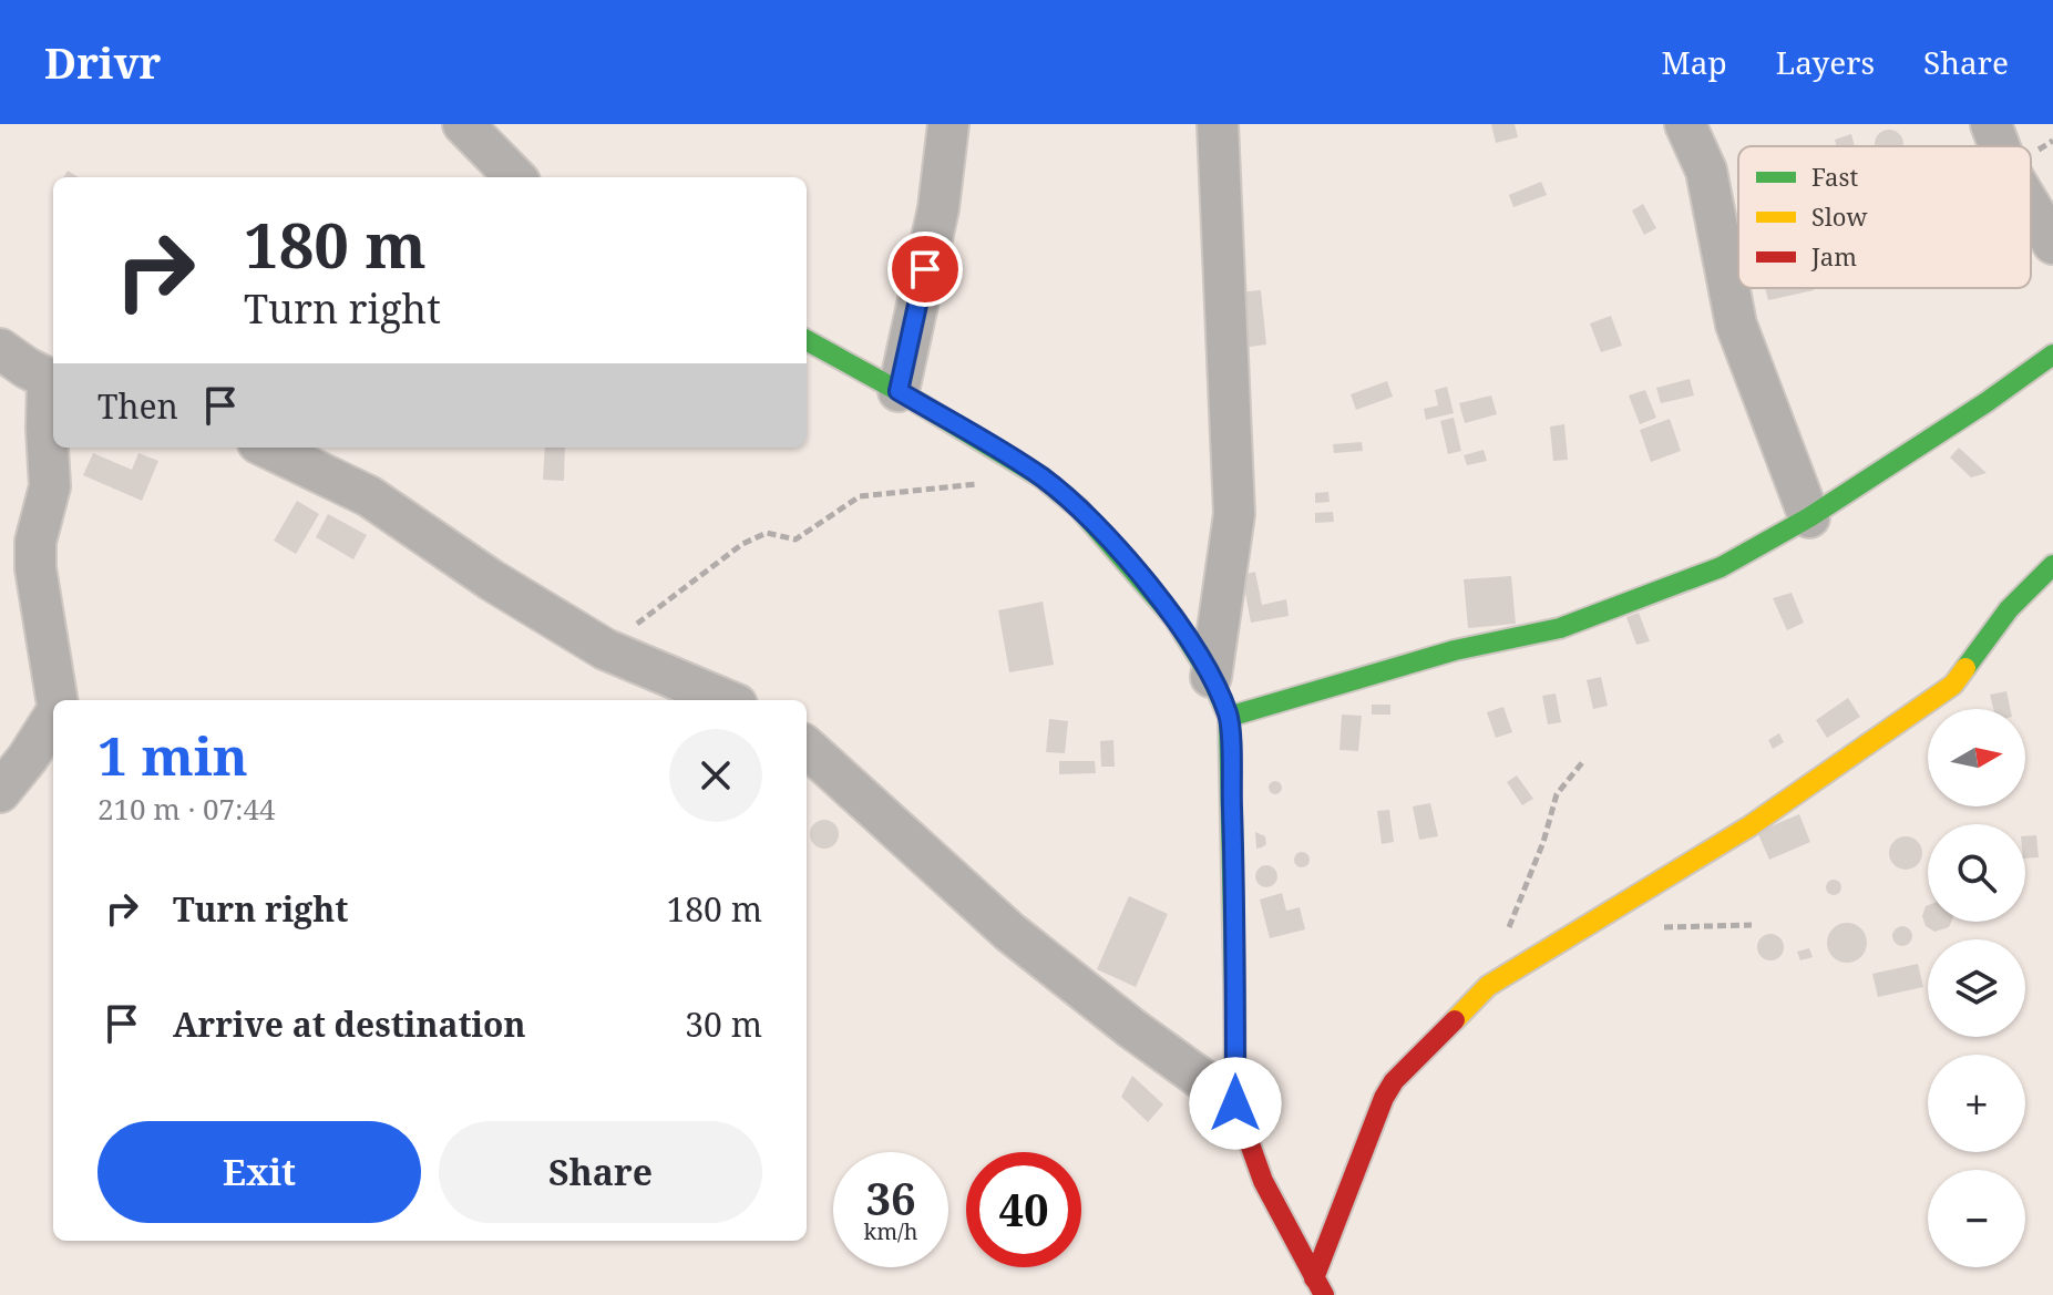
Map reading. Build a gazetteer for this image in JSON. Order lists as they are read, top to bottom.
{
  "legend": ["Fast", "Slow", "Jam"],
  "north": "right",
  "page": {
    "header": "Drivr",
    "nav": ["Map", "Layers", "Share"],
    "turn": ["180 m", "Turn right"],
    "then": "Then",
    "heading": ["1 min", "210 m · 07:44"],
    "map_buttons": ["+", "−"],
    "list": [
      {
        "name": "Turn right",
        "value": "180 m"
      },
      {
        "name": "Arrive at destination",
        "value": "30 m"
      }
    ],
    "buttons": ["Exit", "Share"],
    "speed": "36 km/h",
    "limit": "40"
  }
}
